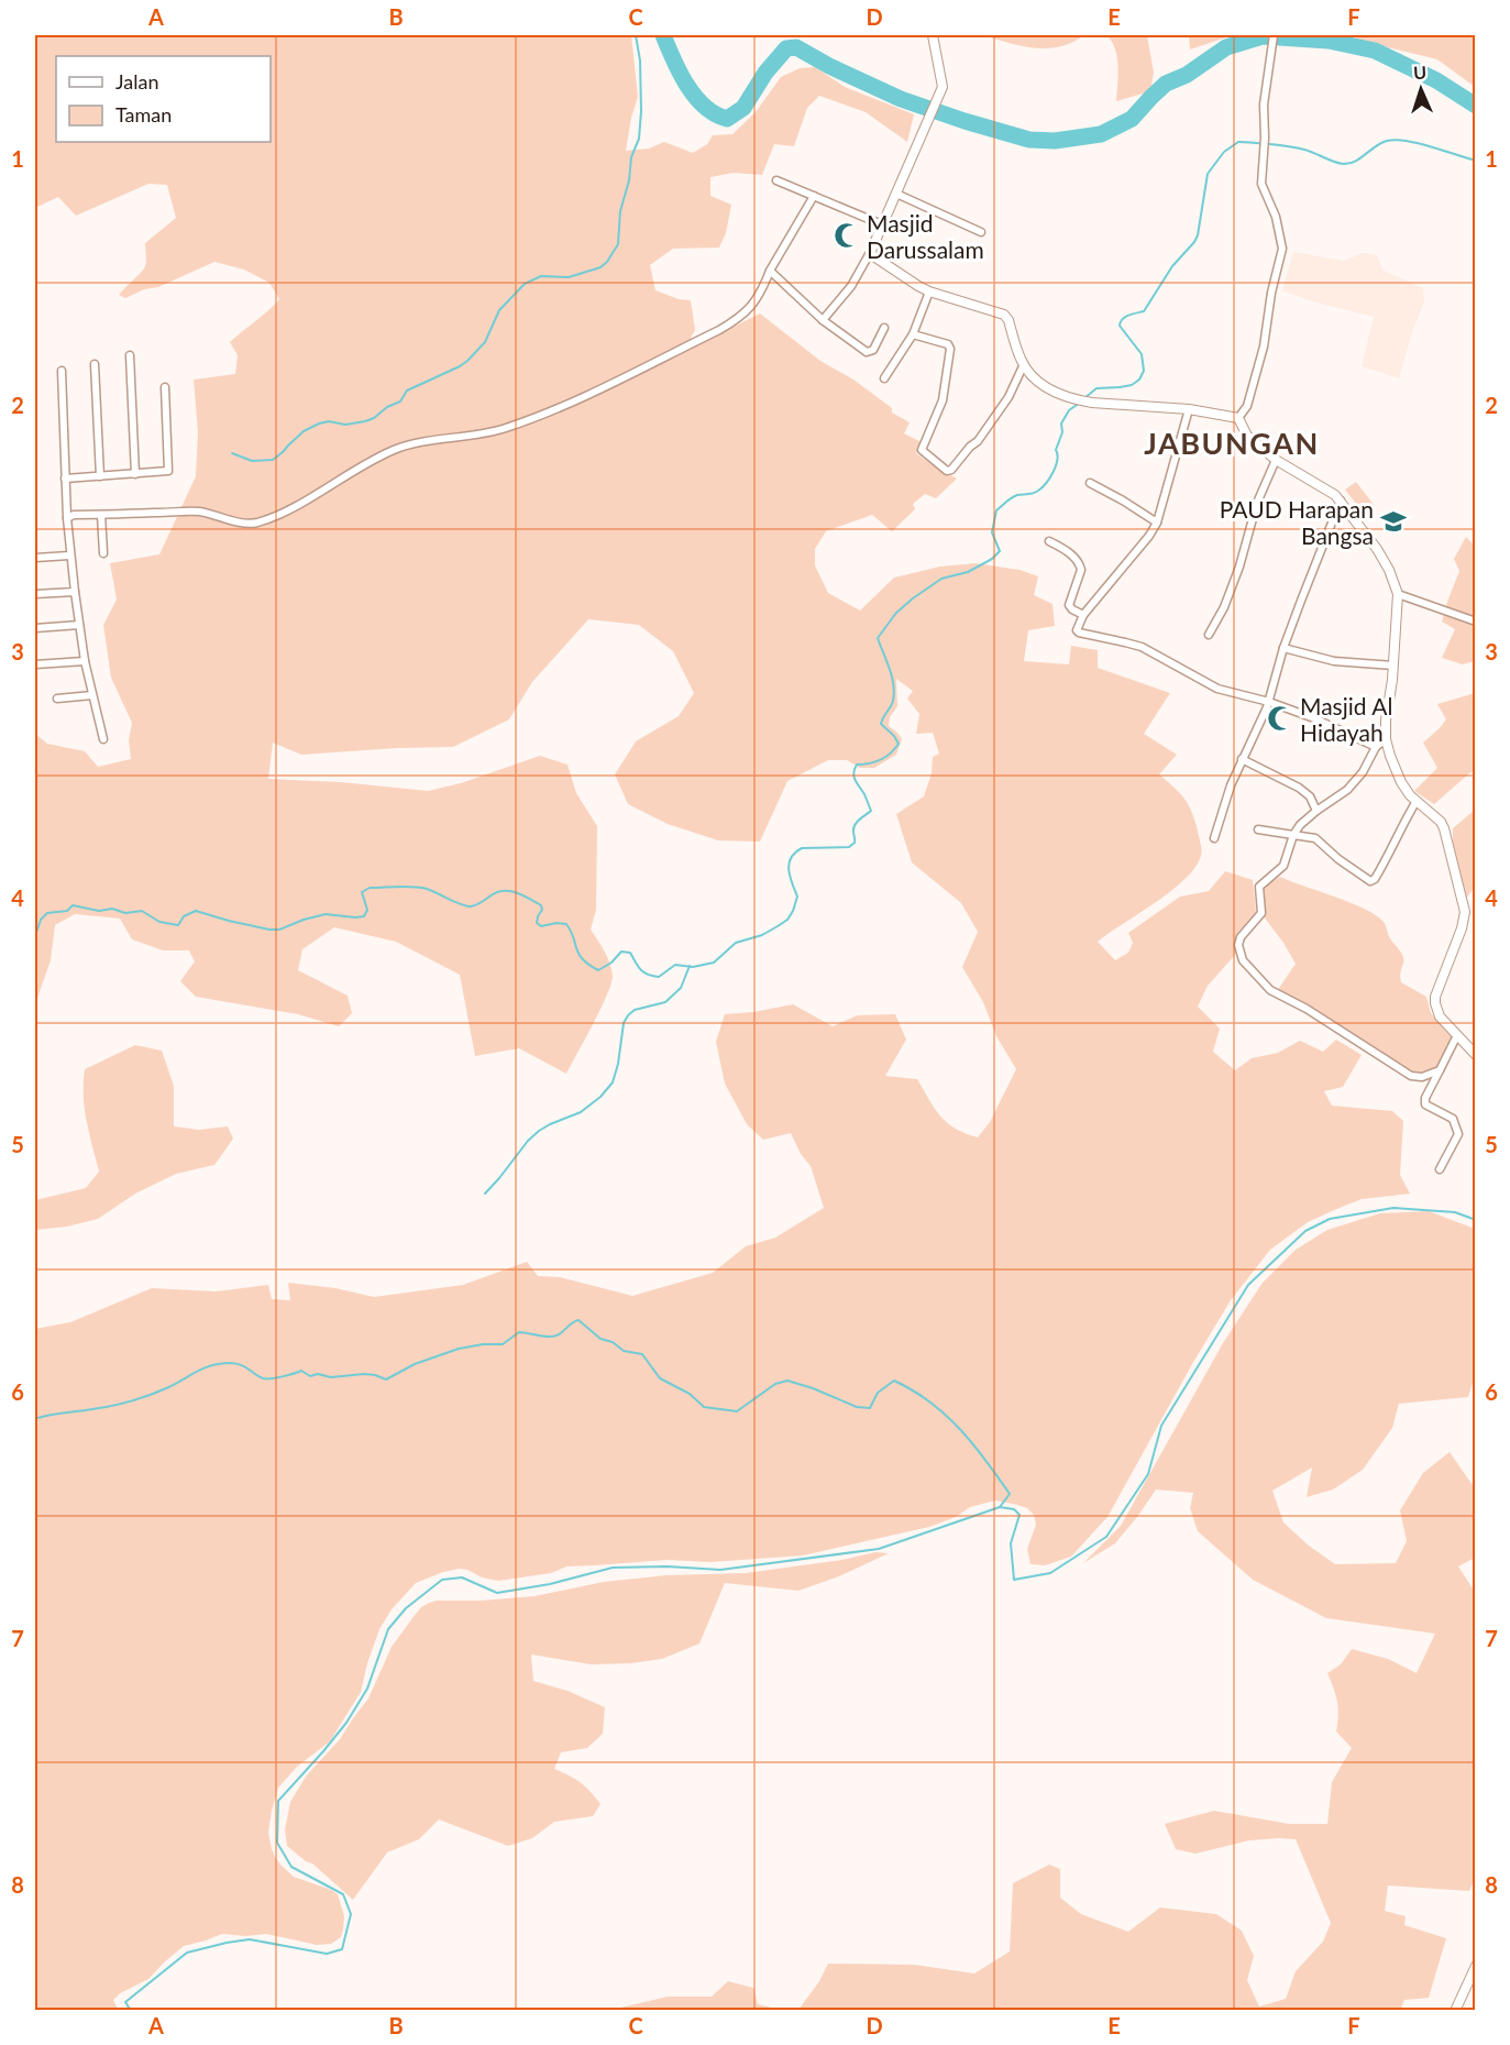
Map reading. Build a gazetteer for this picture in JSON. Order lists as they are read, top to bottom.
{
  "districts": ["JABUNGAN"],
  "places": {
    "mosque": ["Masjid Darussalam", "Masjid Al Hidayah"],
    "school or university": ["PAUD Harapan Bangsa"]
  },
  "legend": ["Jalan", "Taman"],
  "north": "top",
  "grid": {
    "columns": [
      "A",
      "B",
      "C",
      "D",
      "E",
      "F"
    ],
    "rows": [
      "1",
      "2",
      "3",
      "4",
      "5",
      "6",
      "7",
      "8"
    ]
  }
}
